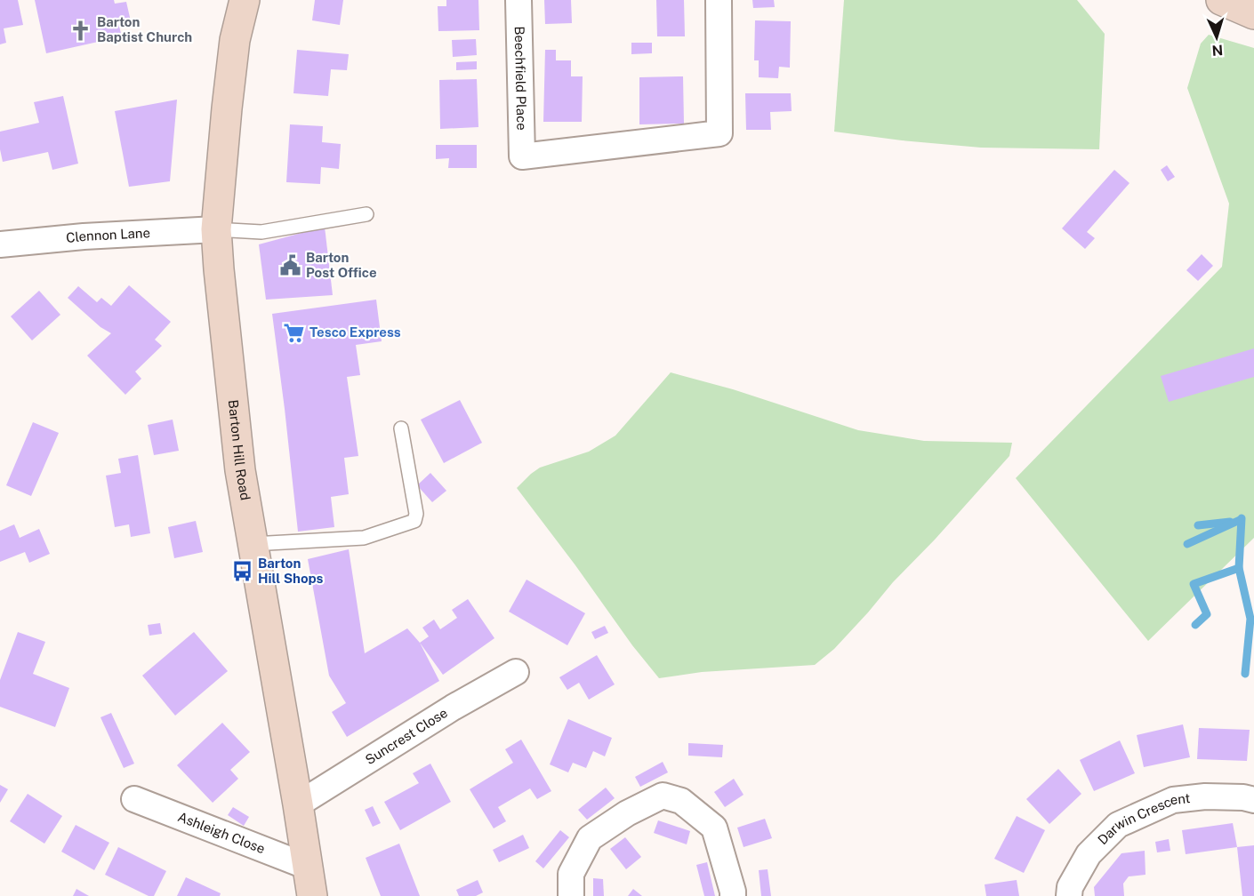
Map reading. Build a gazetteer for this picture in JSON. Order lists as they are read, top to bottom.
{
  "streets": {
    "street": [
      "Beechfield Place",
      "Clennon Lane",
      "Barton Hill Road",
      "Suncrest Close",
      "Darwin Crescent",
      "Ashleigh Close"
    ]
  },
  "crossings": [
    ["Clennon Lane", "Barton Hill Road"],
    ["Barton Hill Road", "Suncrest Close"],
    ["Barton Hill Road", "Ashleigh Close"]
  ],
  "places": {
    "church": ["Barton Baptist Church"],
    "public building": ["Barton Post Office"],
    "supermarket": ["Tesco Express"],
    "bus stop": ["Barton Hill Shops"]
  },
  "north": "bottom"
}
